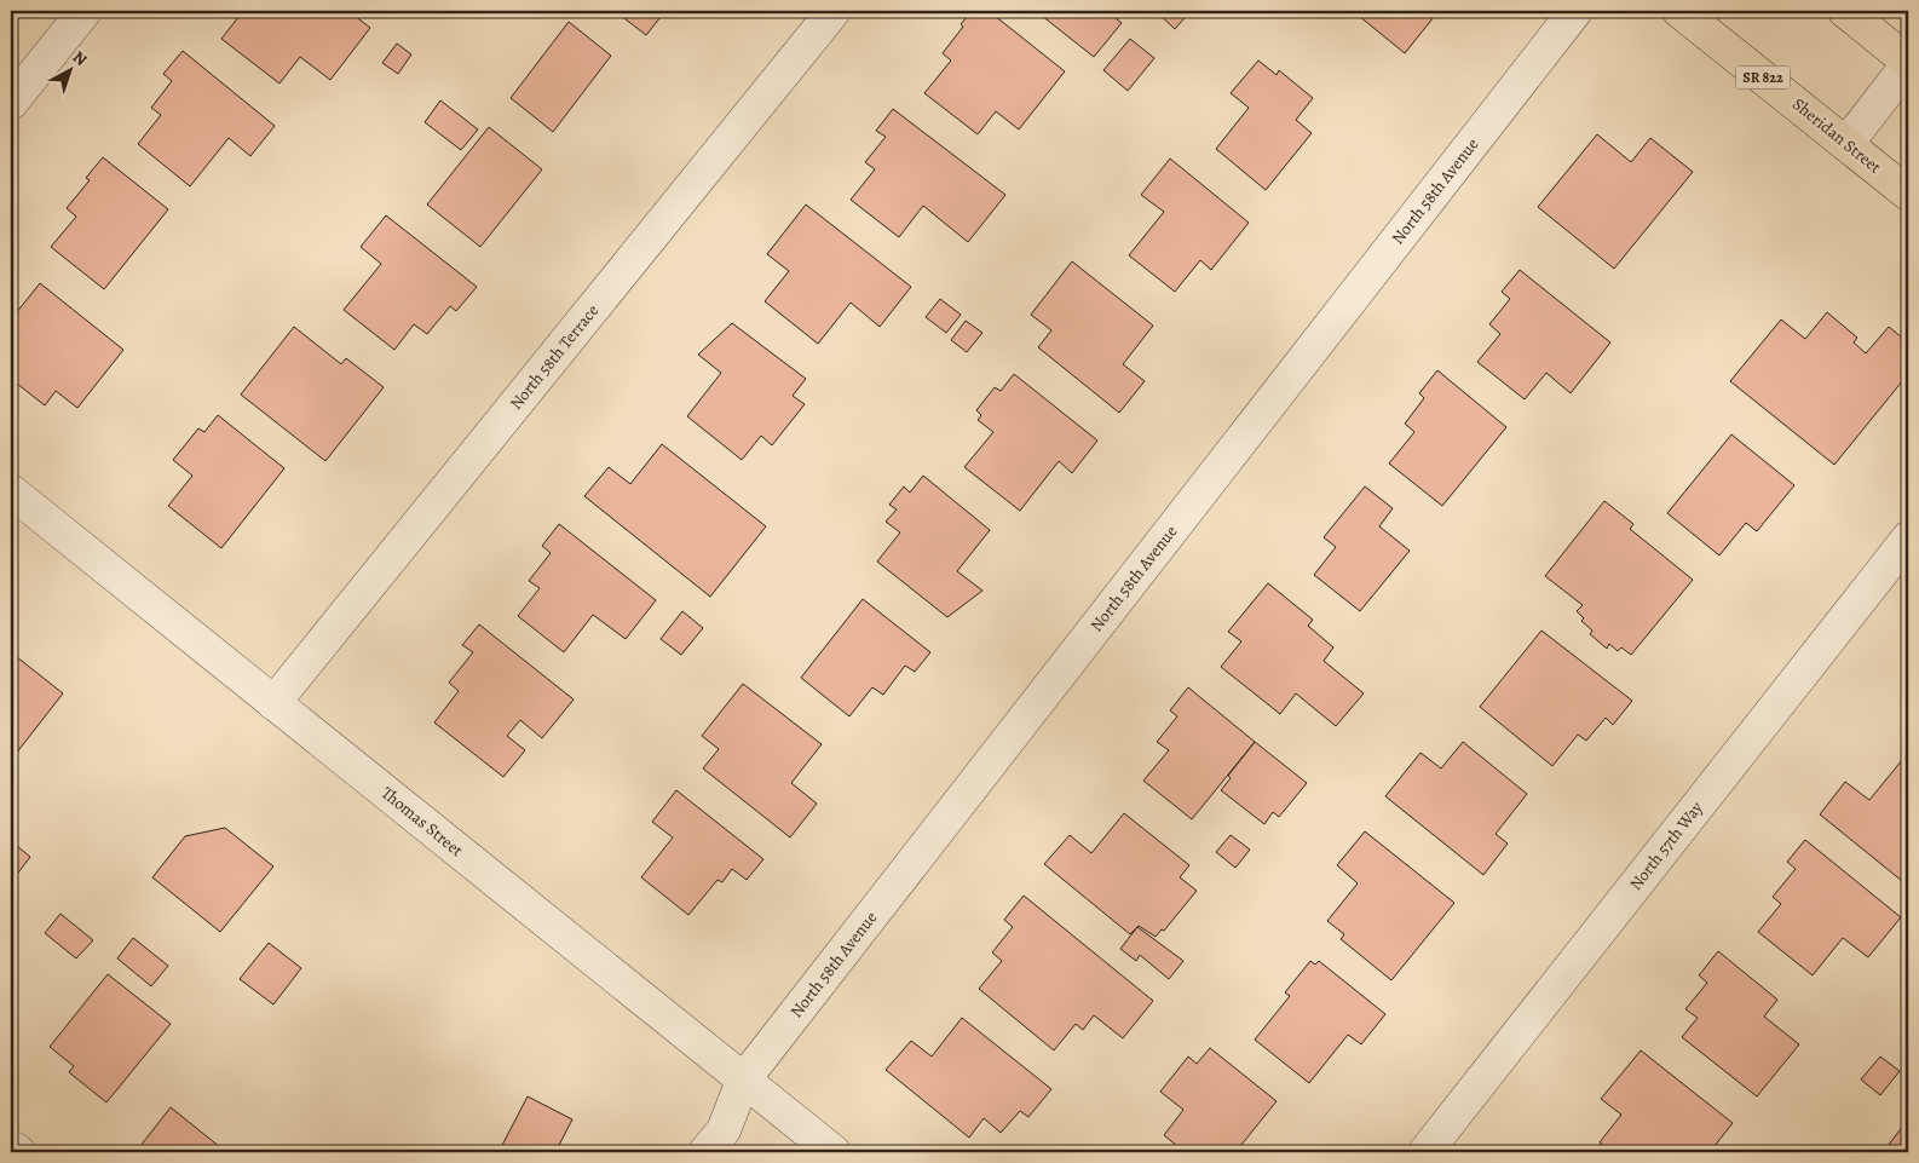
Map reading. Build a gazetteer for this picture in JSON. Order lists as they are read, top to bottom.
{
  "streets": {
    "main road": ["SR 822", "Sheridan Street"],
    "street": [
      "North 58th Avenue",
      "North 58th Terrace",
      "Thomas Street",
      "North 57th Way"
    ]
  },
  "crossings": [
    ["North 58th Avenue", "Thomas Street"],
    ["North 58th Terrace", "Thomas Street"]
  ],
  "north": "top right"
}
